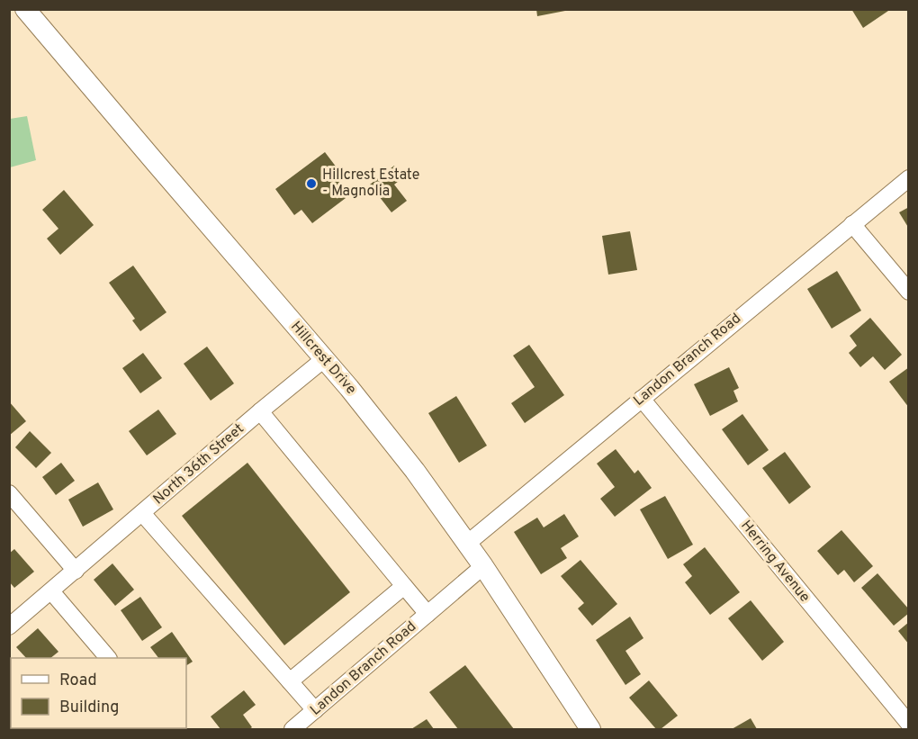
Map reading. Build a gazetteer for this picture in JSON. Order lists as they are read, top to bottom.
{
  "streets": {
    "main road": ["Hillcrest Drive"],
    "street": ["Landon Branch Road", "North 36th Street", "Herring Avenue"]
  },
  "crossings": [
    ["Hillcrest Drive", "Landon Branch Road"],
    ["Hillcrest Drive", "North 36th Street"],
    ["Landon Branch Road", "Herring Avenue"]
  ],
  "places": ["Hillcrest Estate - Magnolia"],
  "legend": ["Road", "Building"]
}
